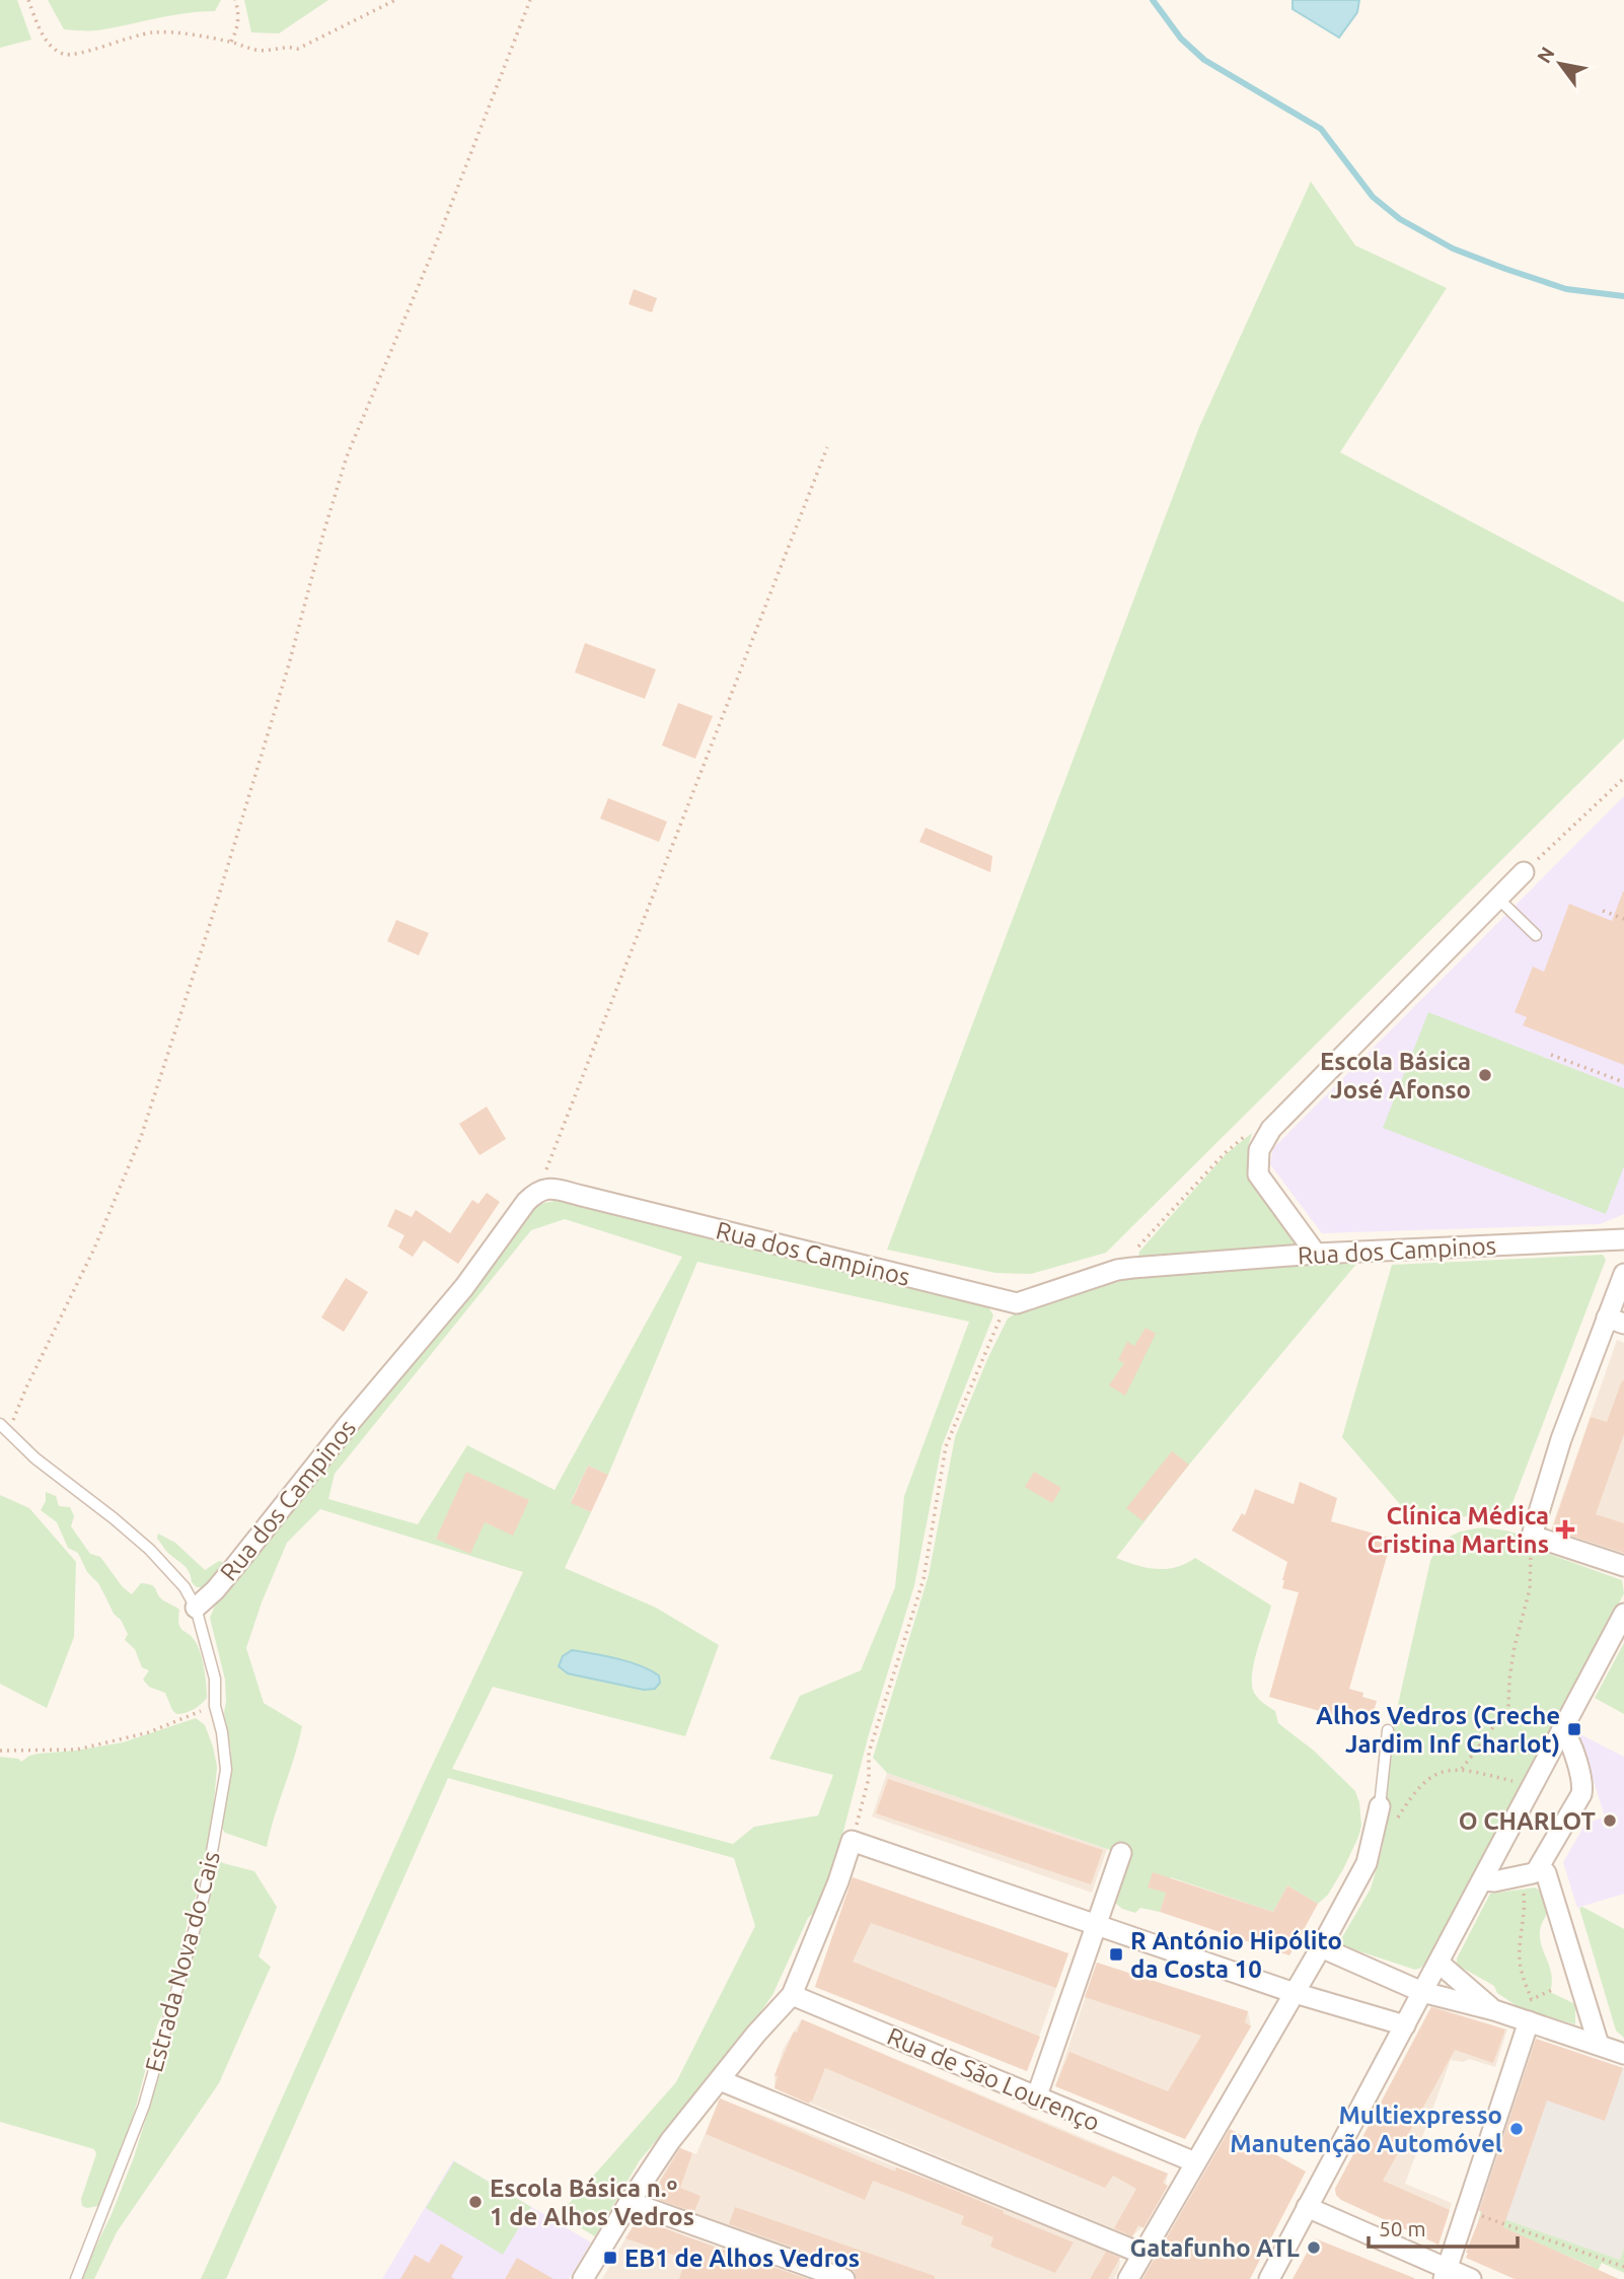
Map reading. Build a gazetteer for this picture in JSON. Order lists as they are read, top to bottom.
{
  "streets": {
    "street": ["Rua dos Campinos", "Rua de São Lourenço"],
    "lane": ["Estrada Nova do Cais"]
  },
  "crossings": [
    ["Rua dos Campinos", "Estrada Nova do Cais"]
  ],
  "places": {
    "other": [
      "Escola Básica José Afonso",
      "O CHARLOT",
      "Multiexpresso Manutenção Automóvel",
      "Escola Básica n.º 1 de Alhos Vedros",
      "Gatafunho ATL"
    ],
    "health": ["Clínica Médica Cristina Martins"],
    "transit": ["Alhos Vedros (Creche Jardim Inf Charlot)", "R António Hipólito da Costa 10", "EB1 de Alhos Vedros"]
  },
  "scale_bar": "50 m",
  "north": "top left"
}
